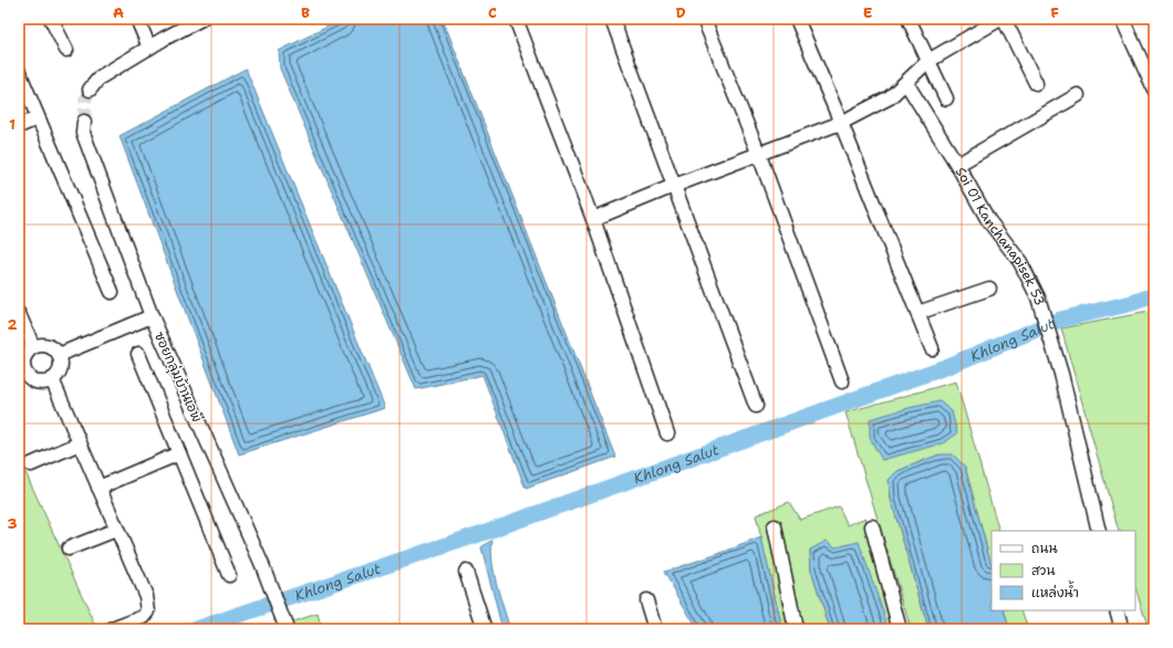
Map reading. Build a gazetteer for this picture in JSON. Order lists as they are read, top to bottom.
{
  "streets": {
    "street": ["Soi 01 Kanchanapisek 53", "ซอยกลุ่มบ้านเอพี"]
  },
  "water": ["Khlong Salut"],
  "legend": ["ถนน", "สวน", "แหล่งน้ำ"],
  "grid": {
    "columns": [
      "A",
      "B",
      "C",
      "D",
      "E",
      "F"
    ],
    "rows": ["1", "2", "3"]
  }
}
